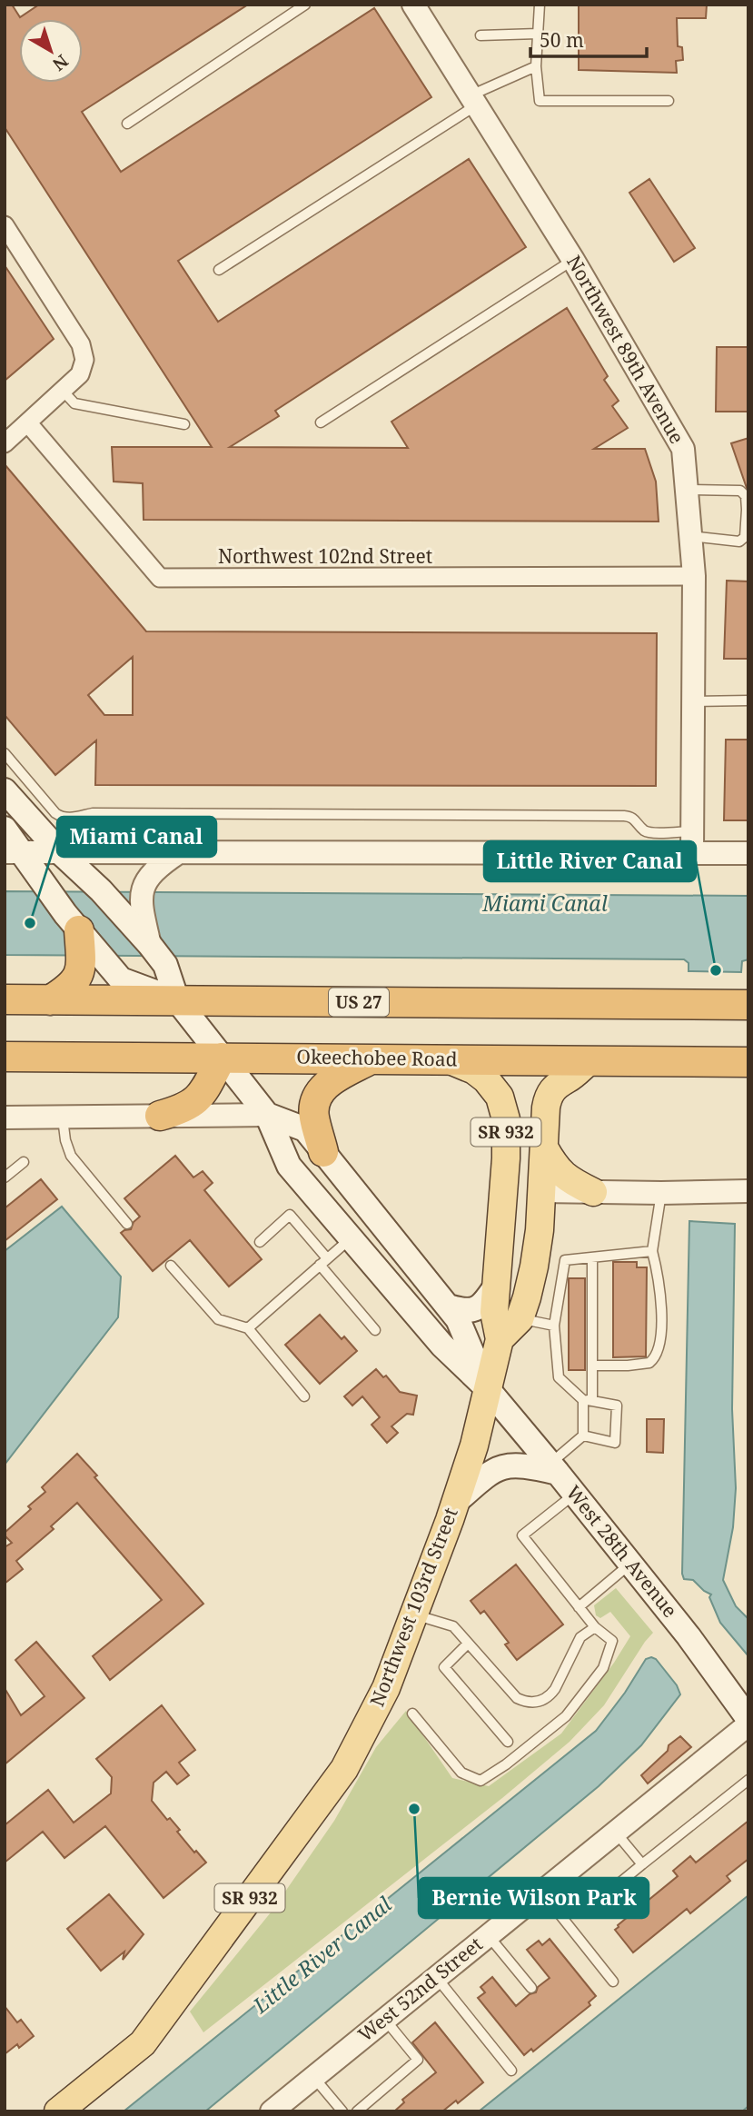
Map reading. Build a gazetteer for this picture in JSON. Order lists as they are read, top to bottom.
{
  "streets": {
    "highway": ["US 27", "Okeechobee Road"],
    "main road": ["SR 932", "West 28th Avenue", "Northwest 103rd Street"],
    "street": ["Northwest 89th Avenue", "Northwest 102nd Street", "West 52nd Street"]
  },
  "crossings": [
    ["Northwest 89th Avenue", "Northwest 102nd Street"],
    ["US 27", "West 28th Avenue"],
    ["Okeechobee Road", "SR 932"],
    ["Okeechobee Road", "West 28th Avenue"],
    ["SR 932", "Northwest 103rd Street"],
    ["West 28th Avenue", "Northwest 103rd Street"]
  ],
  "water": ["Miami Canal", "Little River Canal"],
  "places": ["Miami Canal", "Little River Canal", "Bernie Wilson Park"],
  "scale_bar": "50 m",
  "north": "bottom right"
}
